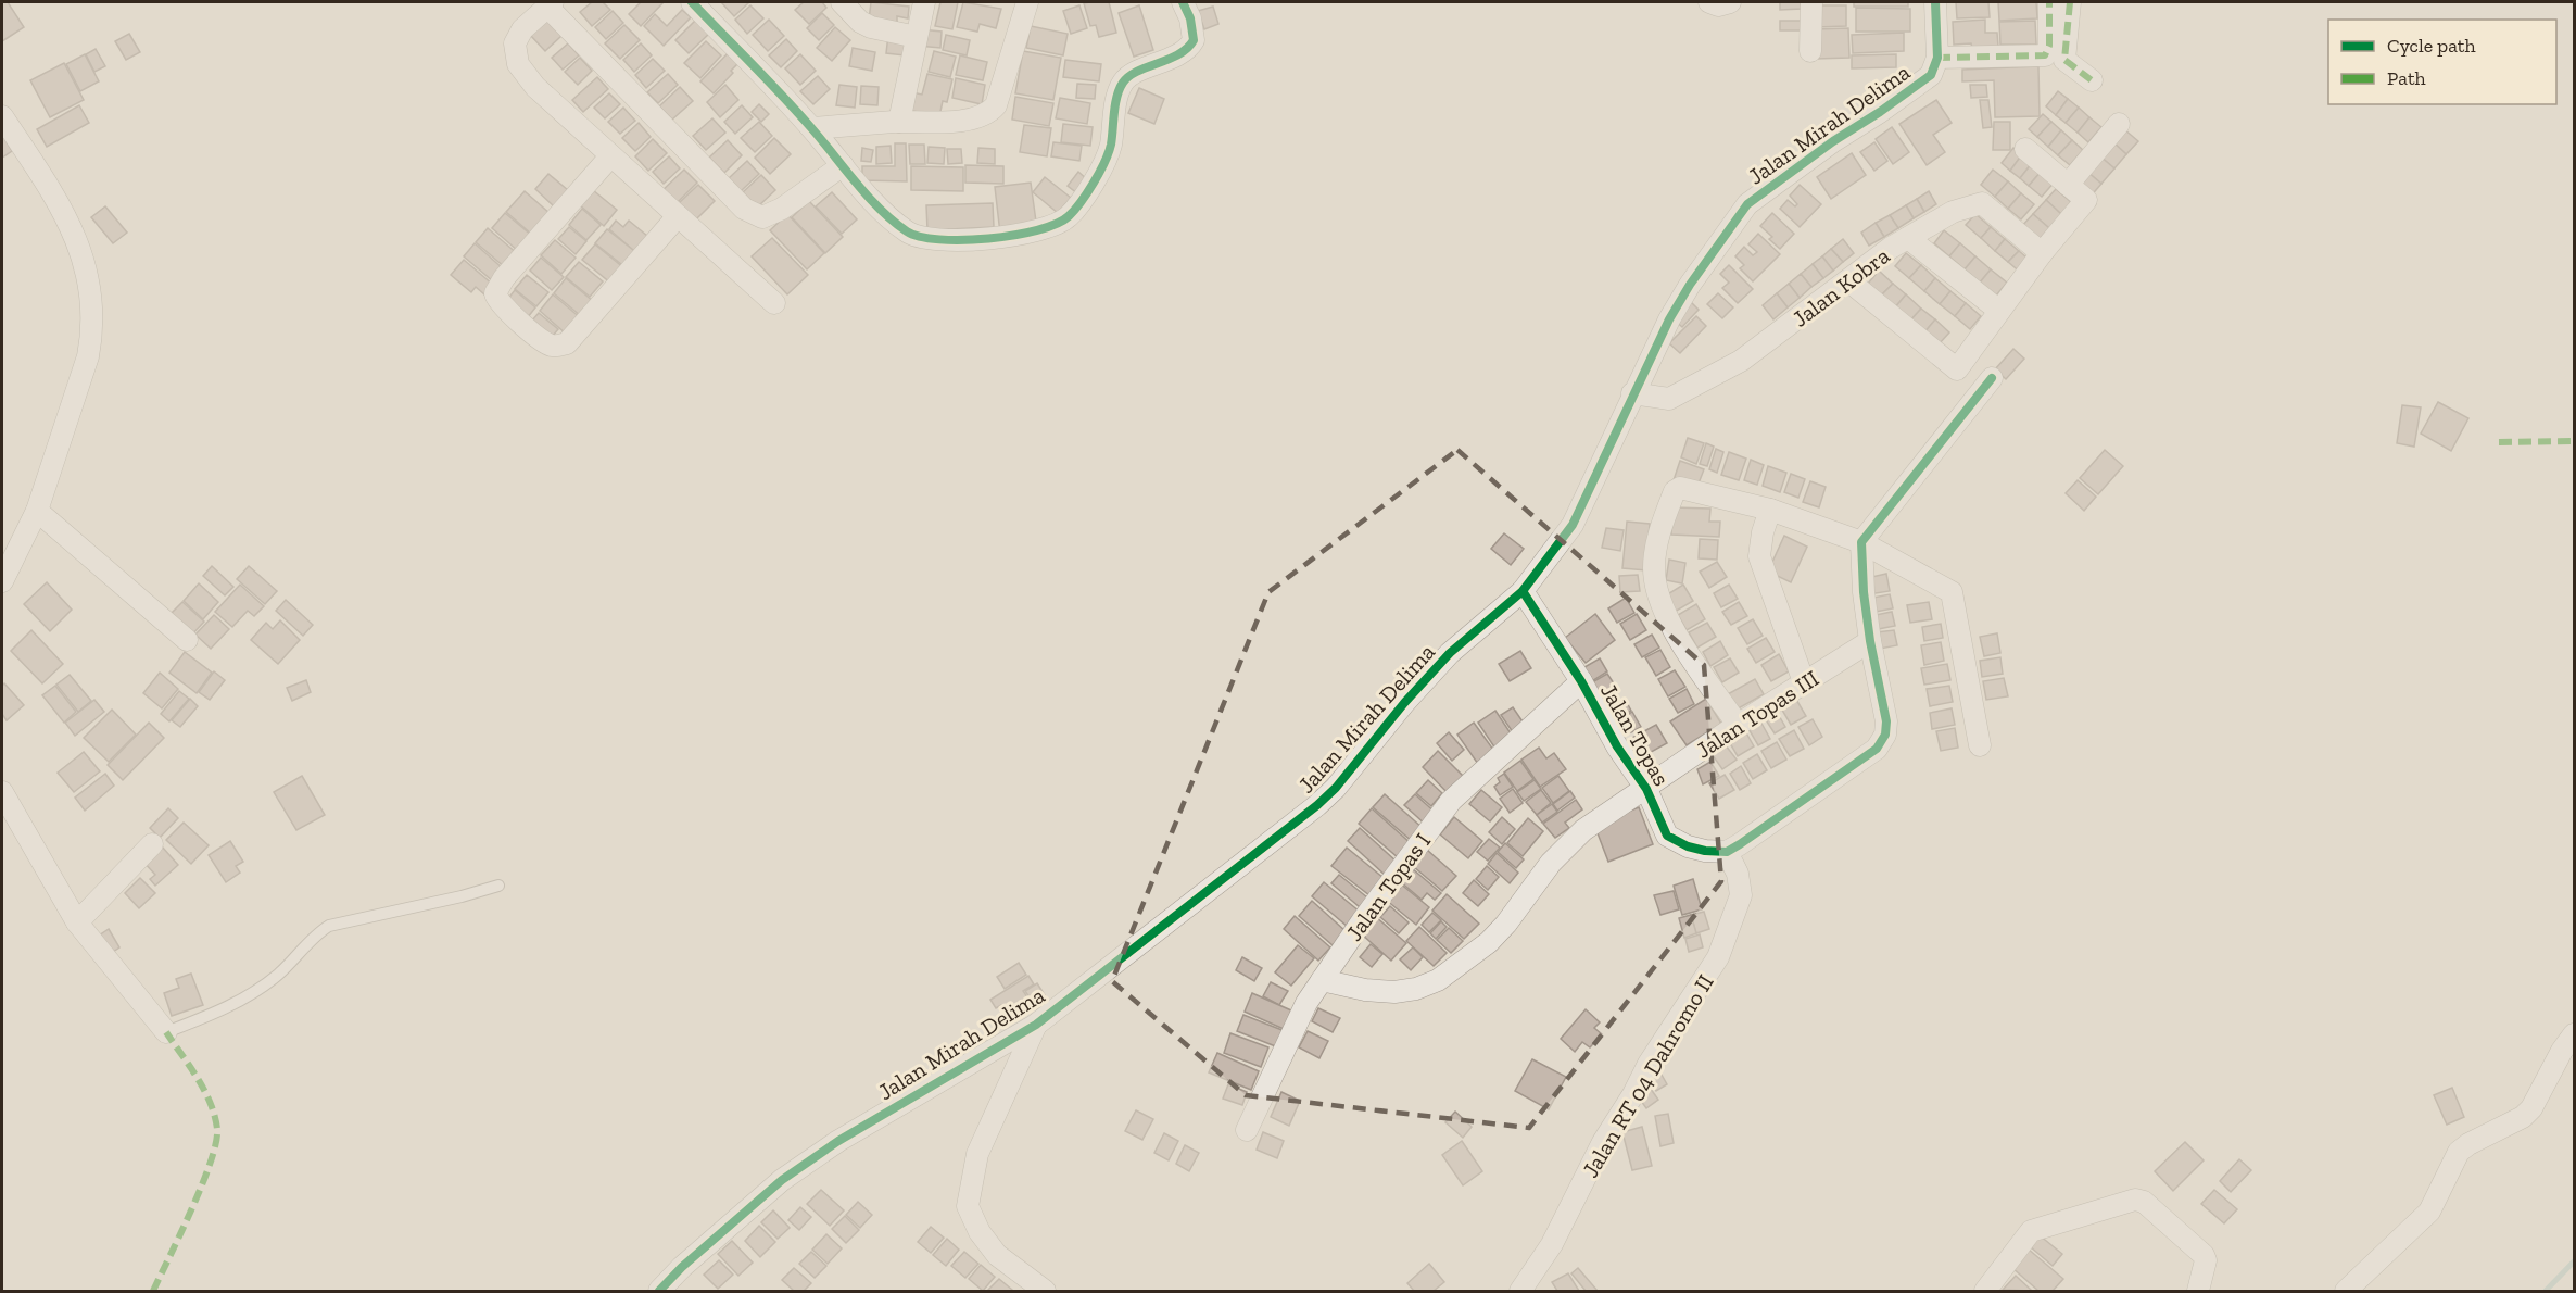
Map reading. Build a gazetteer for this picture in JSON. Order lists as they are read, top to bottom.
{
  "streets": {
    "street": [
      "Jalan Mirah Delima",
      "Jalan Kobra",
      "Jalan Topas III",
      "Jalan Topas",
      "Jalan Topas I",
      "Jalan RT 04 Dahromo II"
    ]
  },
  "crossings": [
    ["Jalan Mirah Delima", "Jalan Kobra"],
    ["Jalan Mirah Delima", "Jalan Topas"],
    ["Jalan Topas III", "Jalan Topas"],
    ["Jalan Topas III", "Jalan Topas I"],
    ["Jalan Topas", "Jalan Topas I"],
    ["Jalan Topas", "Jalan RT 04 Dahromo II"]
  ],
  "legend": ["Cycle path", "Path"]
}
